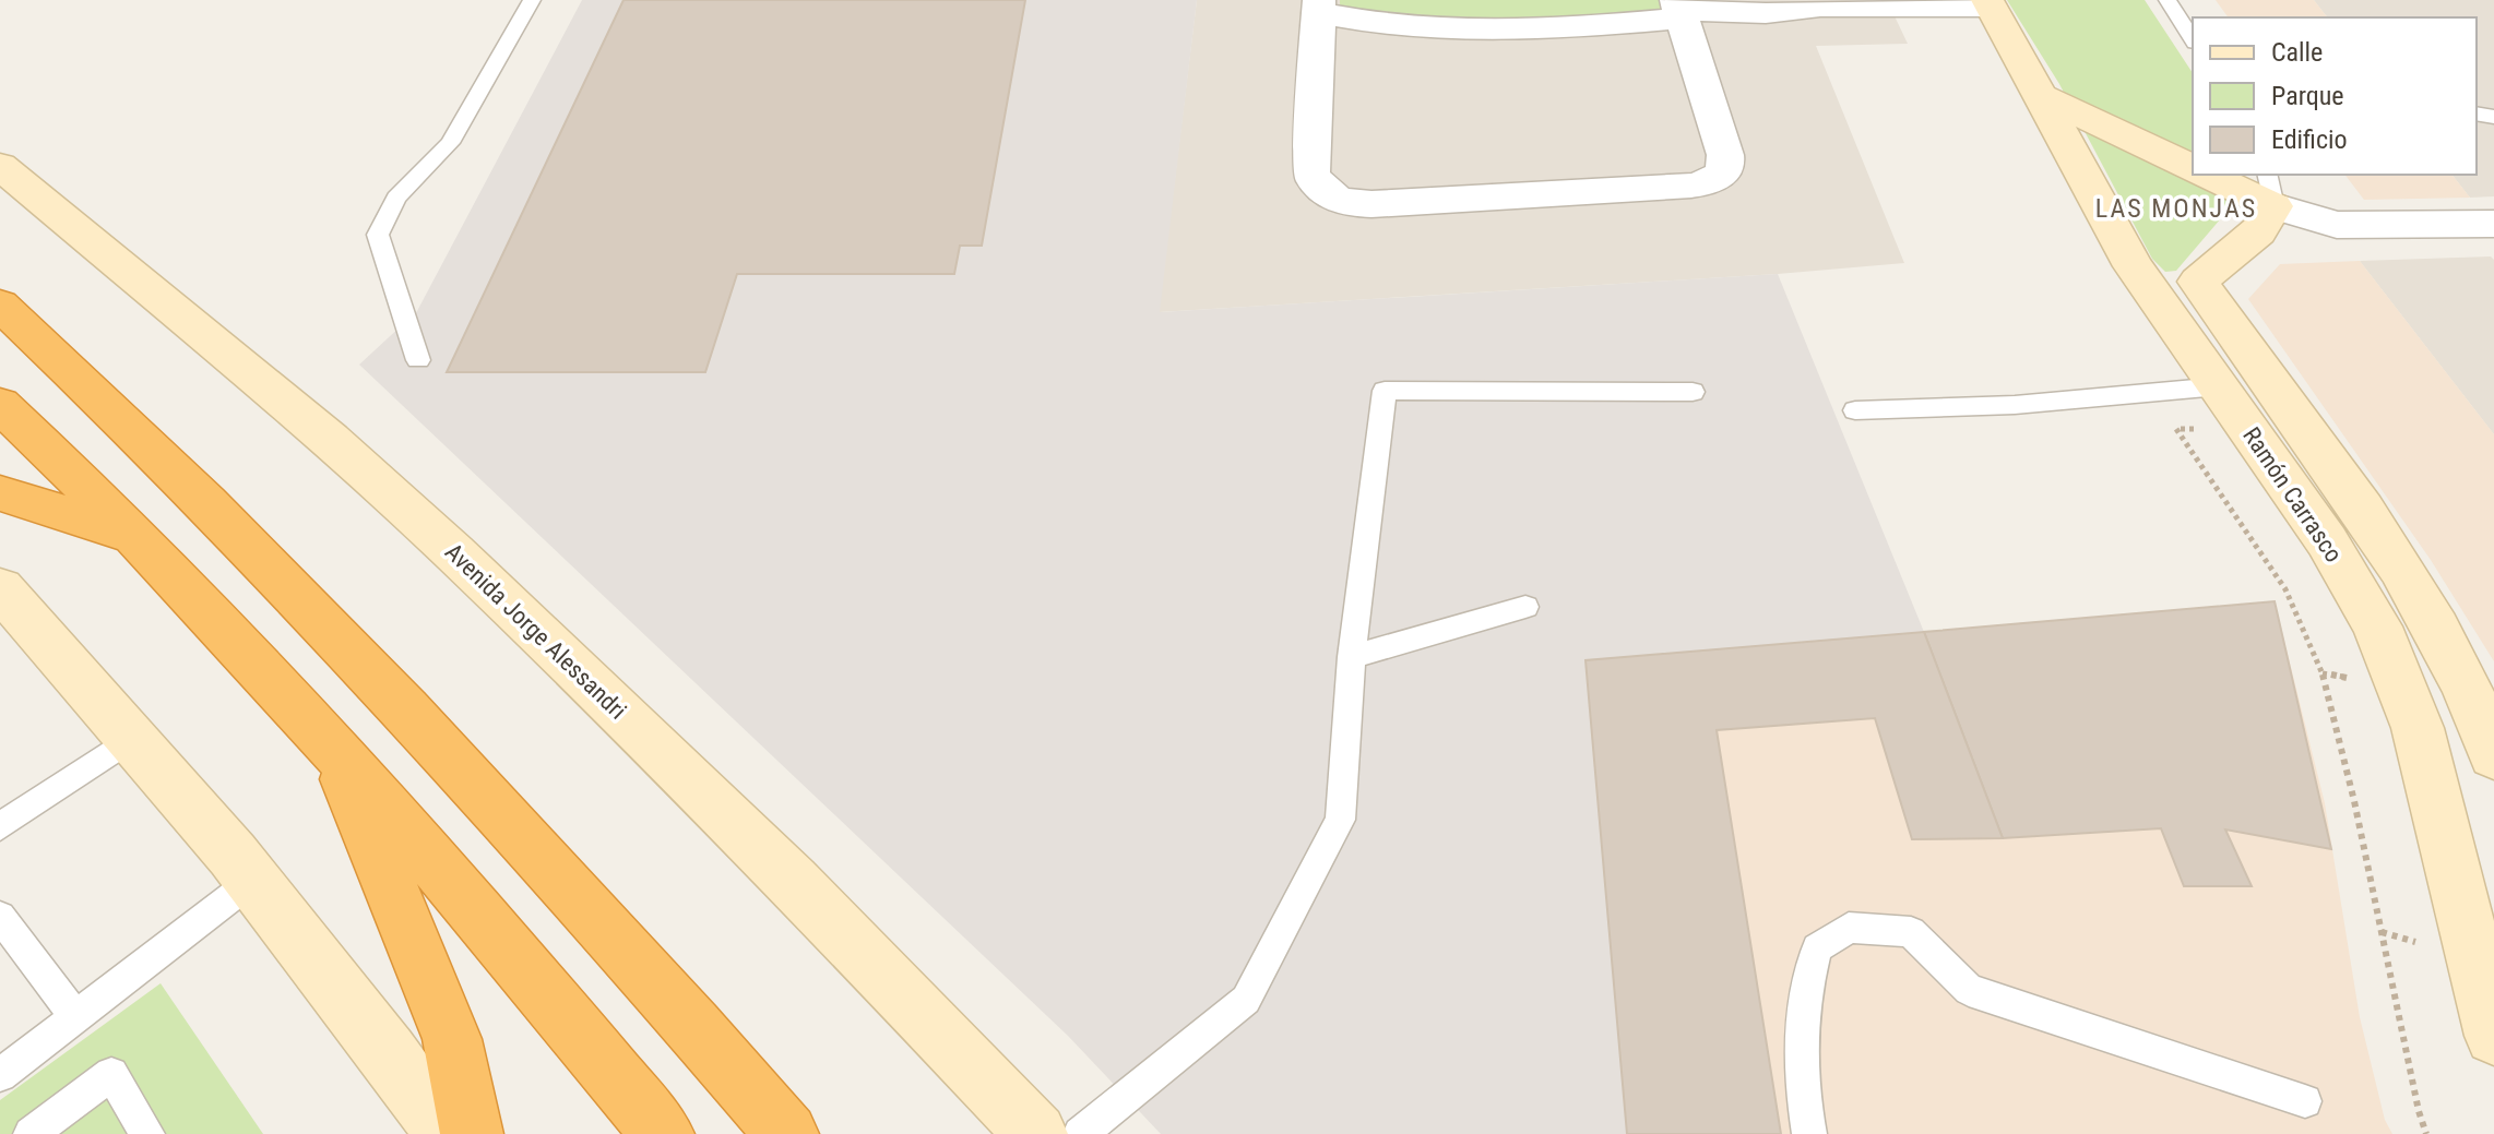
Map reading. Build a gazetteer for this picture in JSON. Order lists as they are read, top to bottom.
{
  "streets": {
    "main road": ["Ramón Carrasco", "Avenida Jorge Alessandri"]
  },
  "districts": ["LAS MONJAS"],
  "legend": ["Calle", "Parque", "Edificio"]
}
